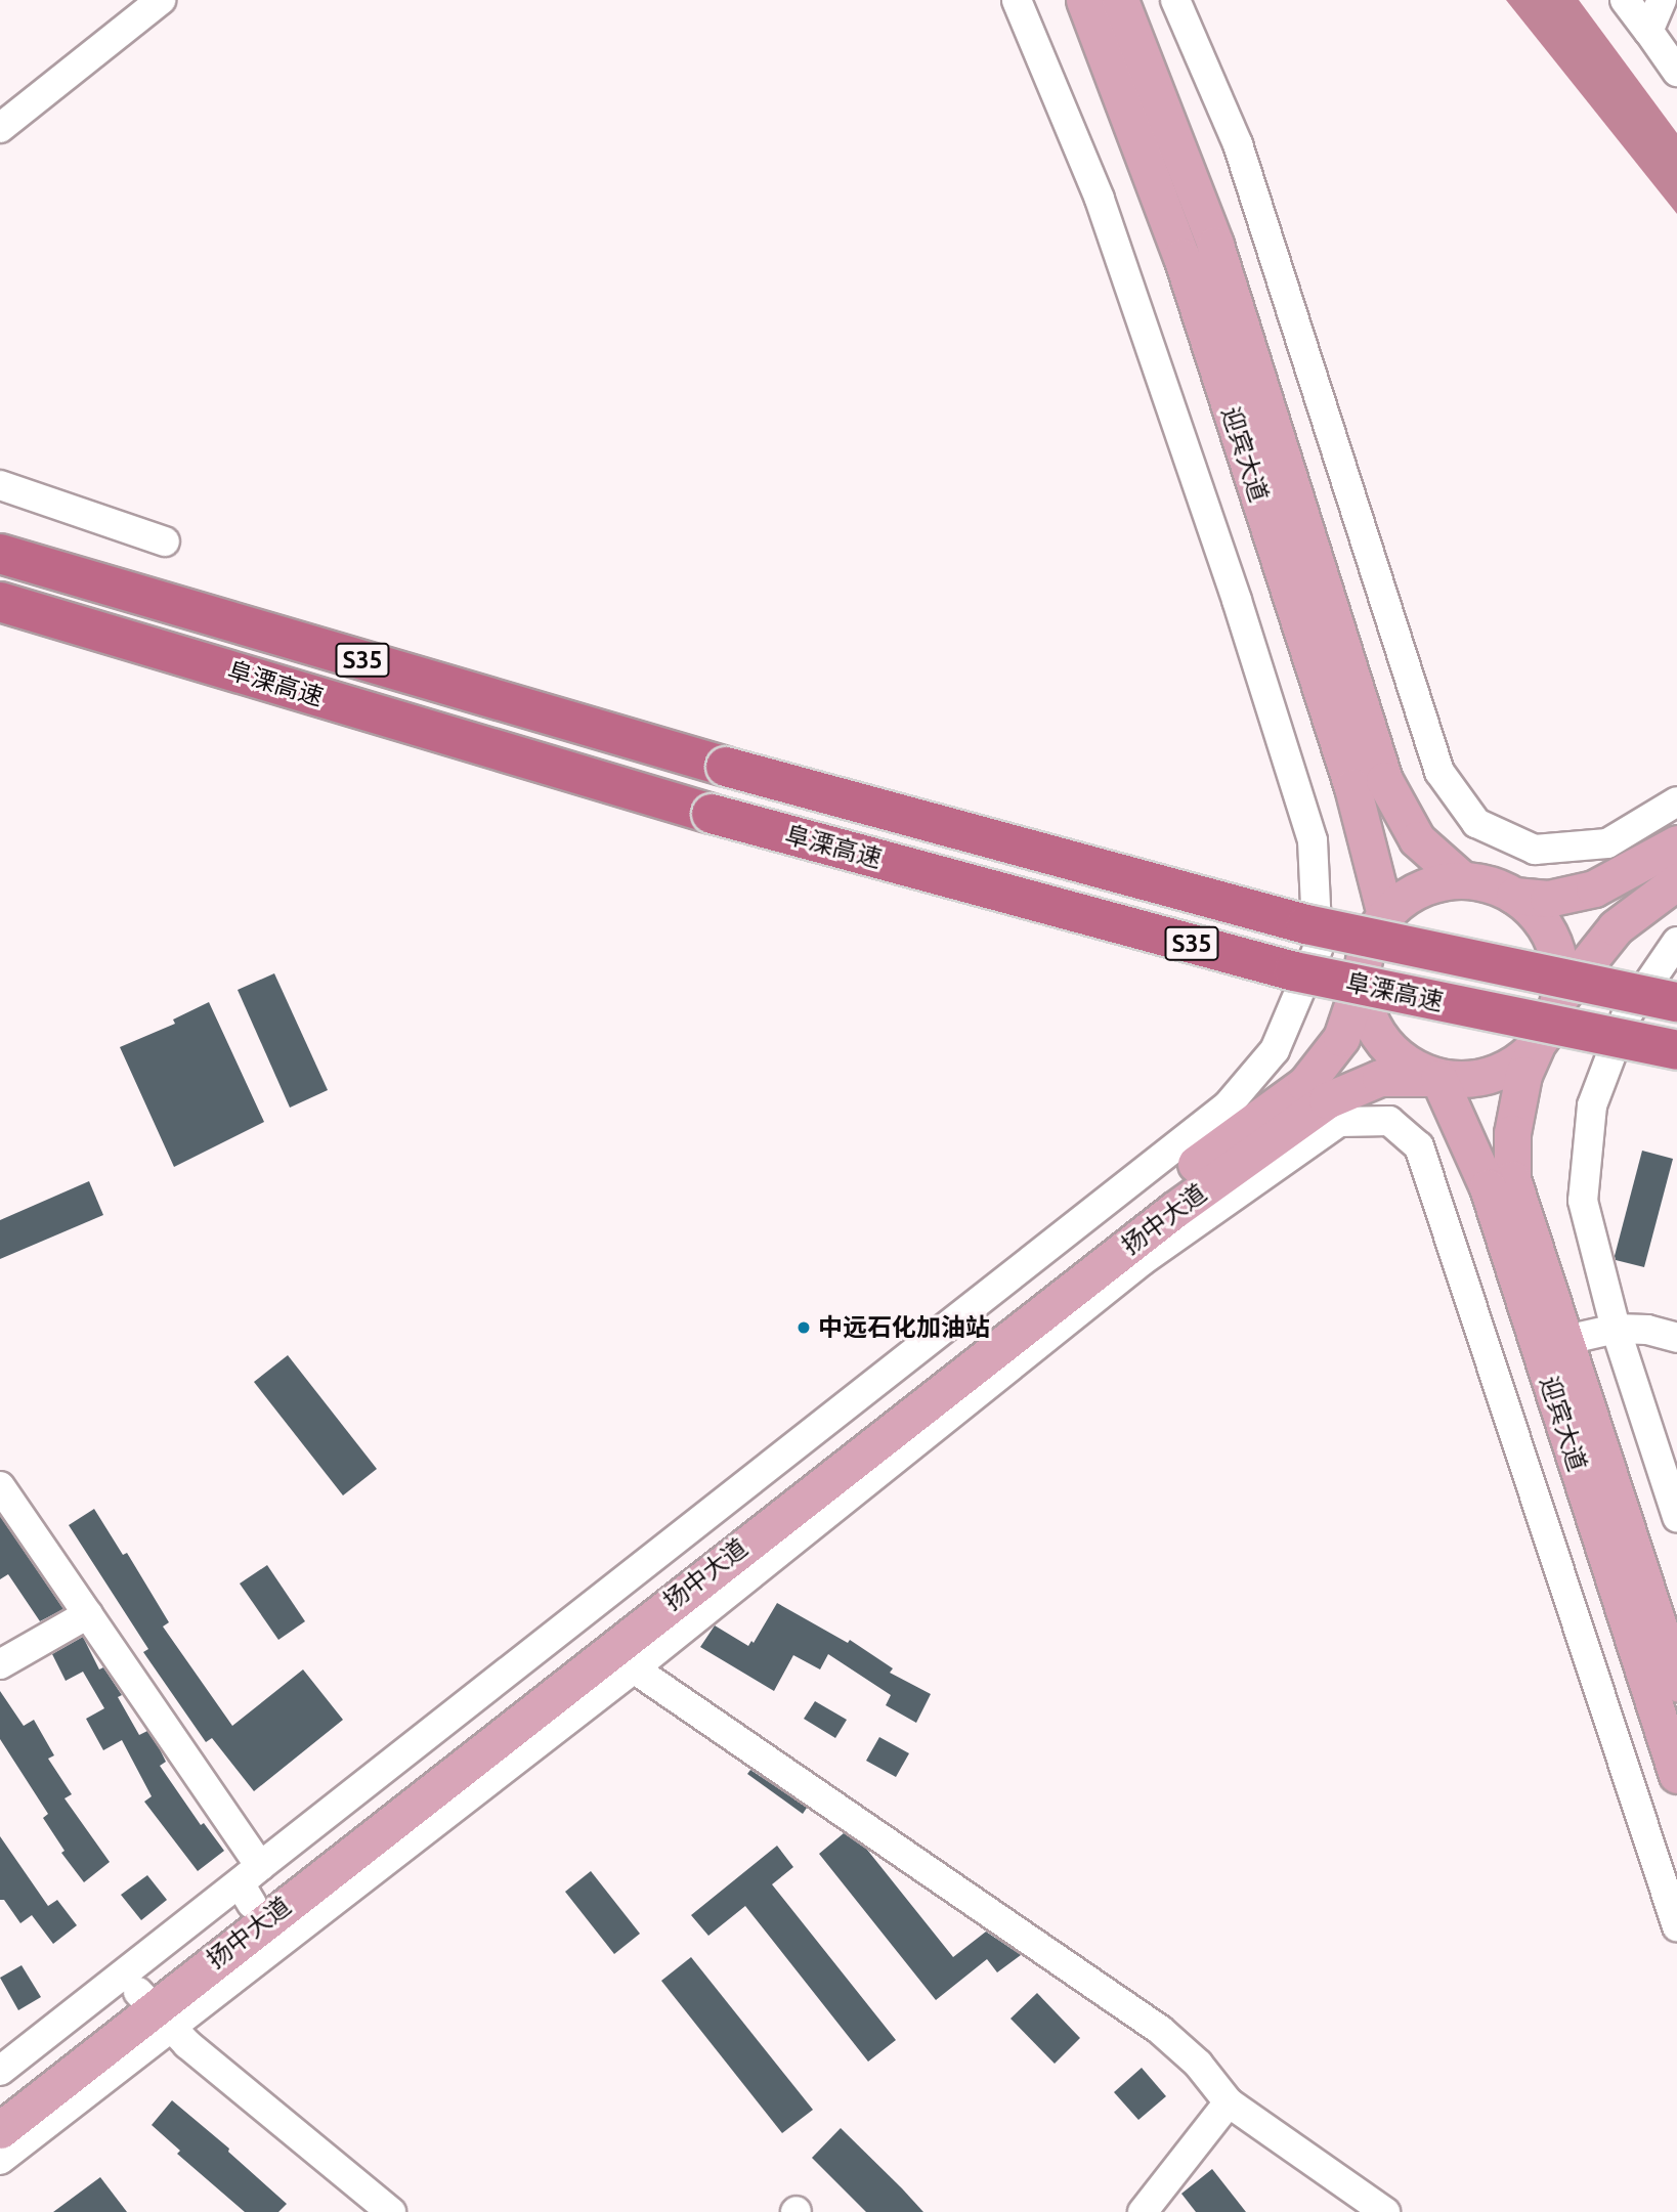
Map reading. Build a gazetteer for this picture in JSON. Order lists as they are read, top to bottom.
{
  "streets": {
    "highway": ["S35", "阜溧高速"],
    "main road": ["迎宾大道", "扬中大道"]
  },
  "crossings": [
    ["迎宾大道", "扬中大道"]
  ],
  "places": ["中远石化加油站"]
}
